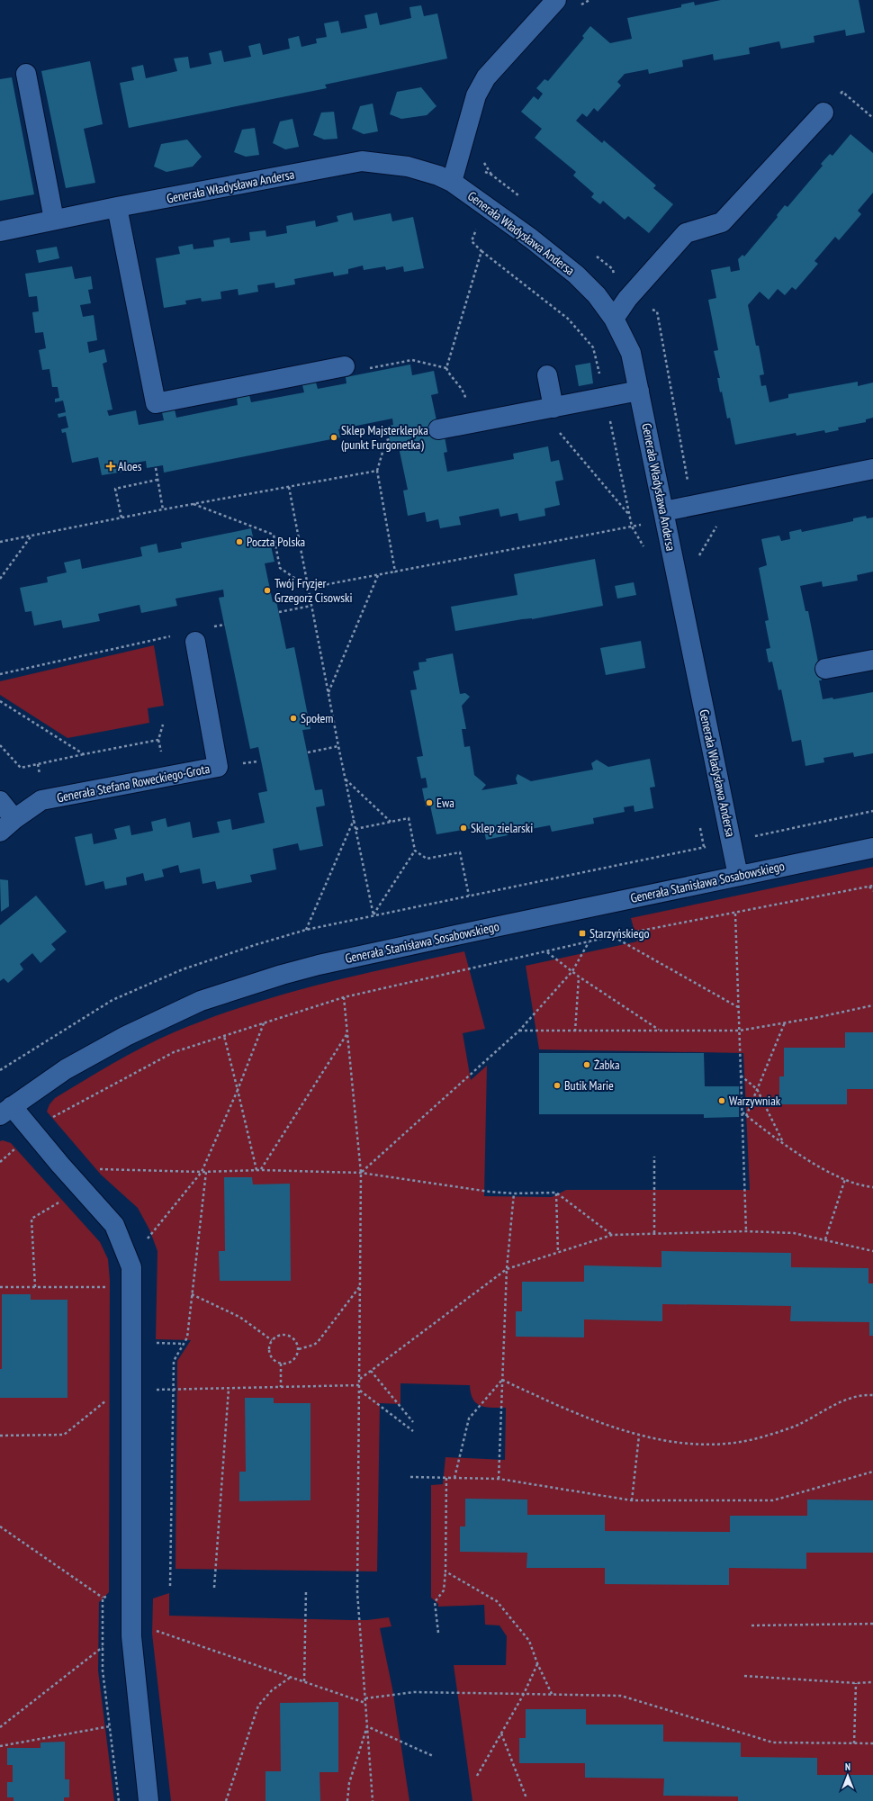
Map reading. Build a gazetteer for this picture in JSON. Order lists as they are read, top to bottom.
{
  "streets": {
    "street": ["Generała Władysława Andersa", "Generała Stefana Roweckiego-Grota", "Generała Stanisława Sosabowskiego"]
  },
  "crossings": [
    ["Generała Władysława Andersa", "Generała Stanisława Sosabowskiego"]
  ],
  "places": {
    "other": [
      "Sklep Majsterklepka (punkt Furgonetka)",
      "Poczta Polska",
      "Twój Fryzjer Grzegorz Cisowski",
      "Społem",
      "Ewa",
      "Sklep zielarski",
      "Żabka",
      "Butik Marie",
      "Warzywniak"
    ],
    "health": ["Aloes"],
    "transit": ["Starzyńskiego"]
  },
  "north": "top"
}
